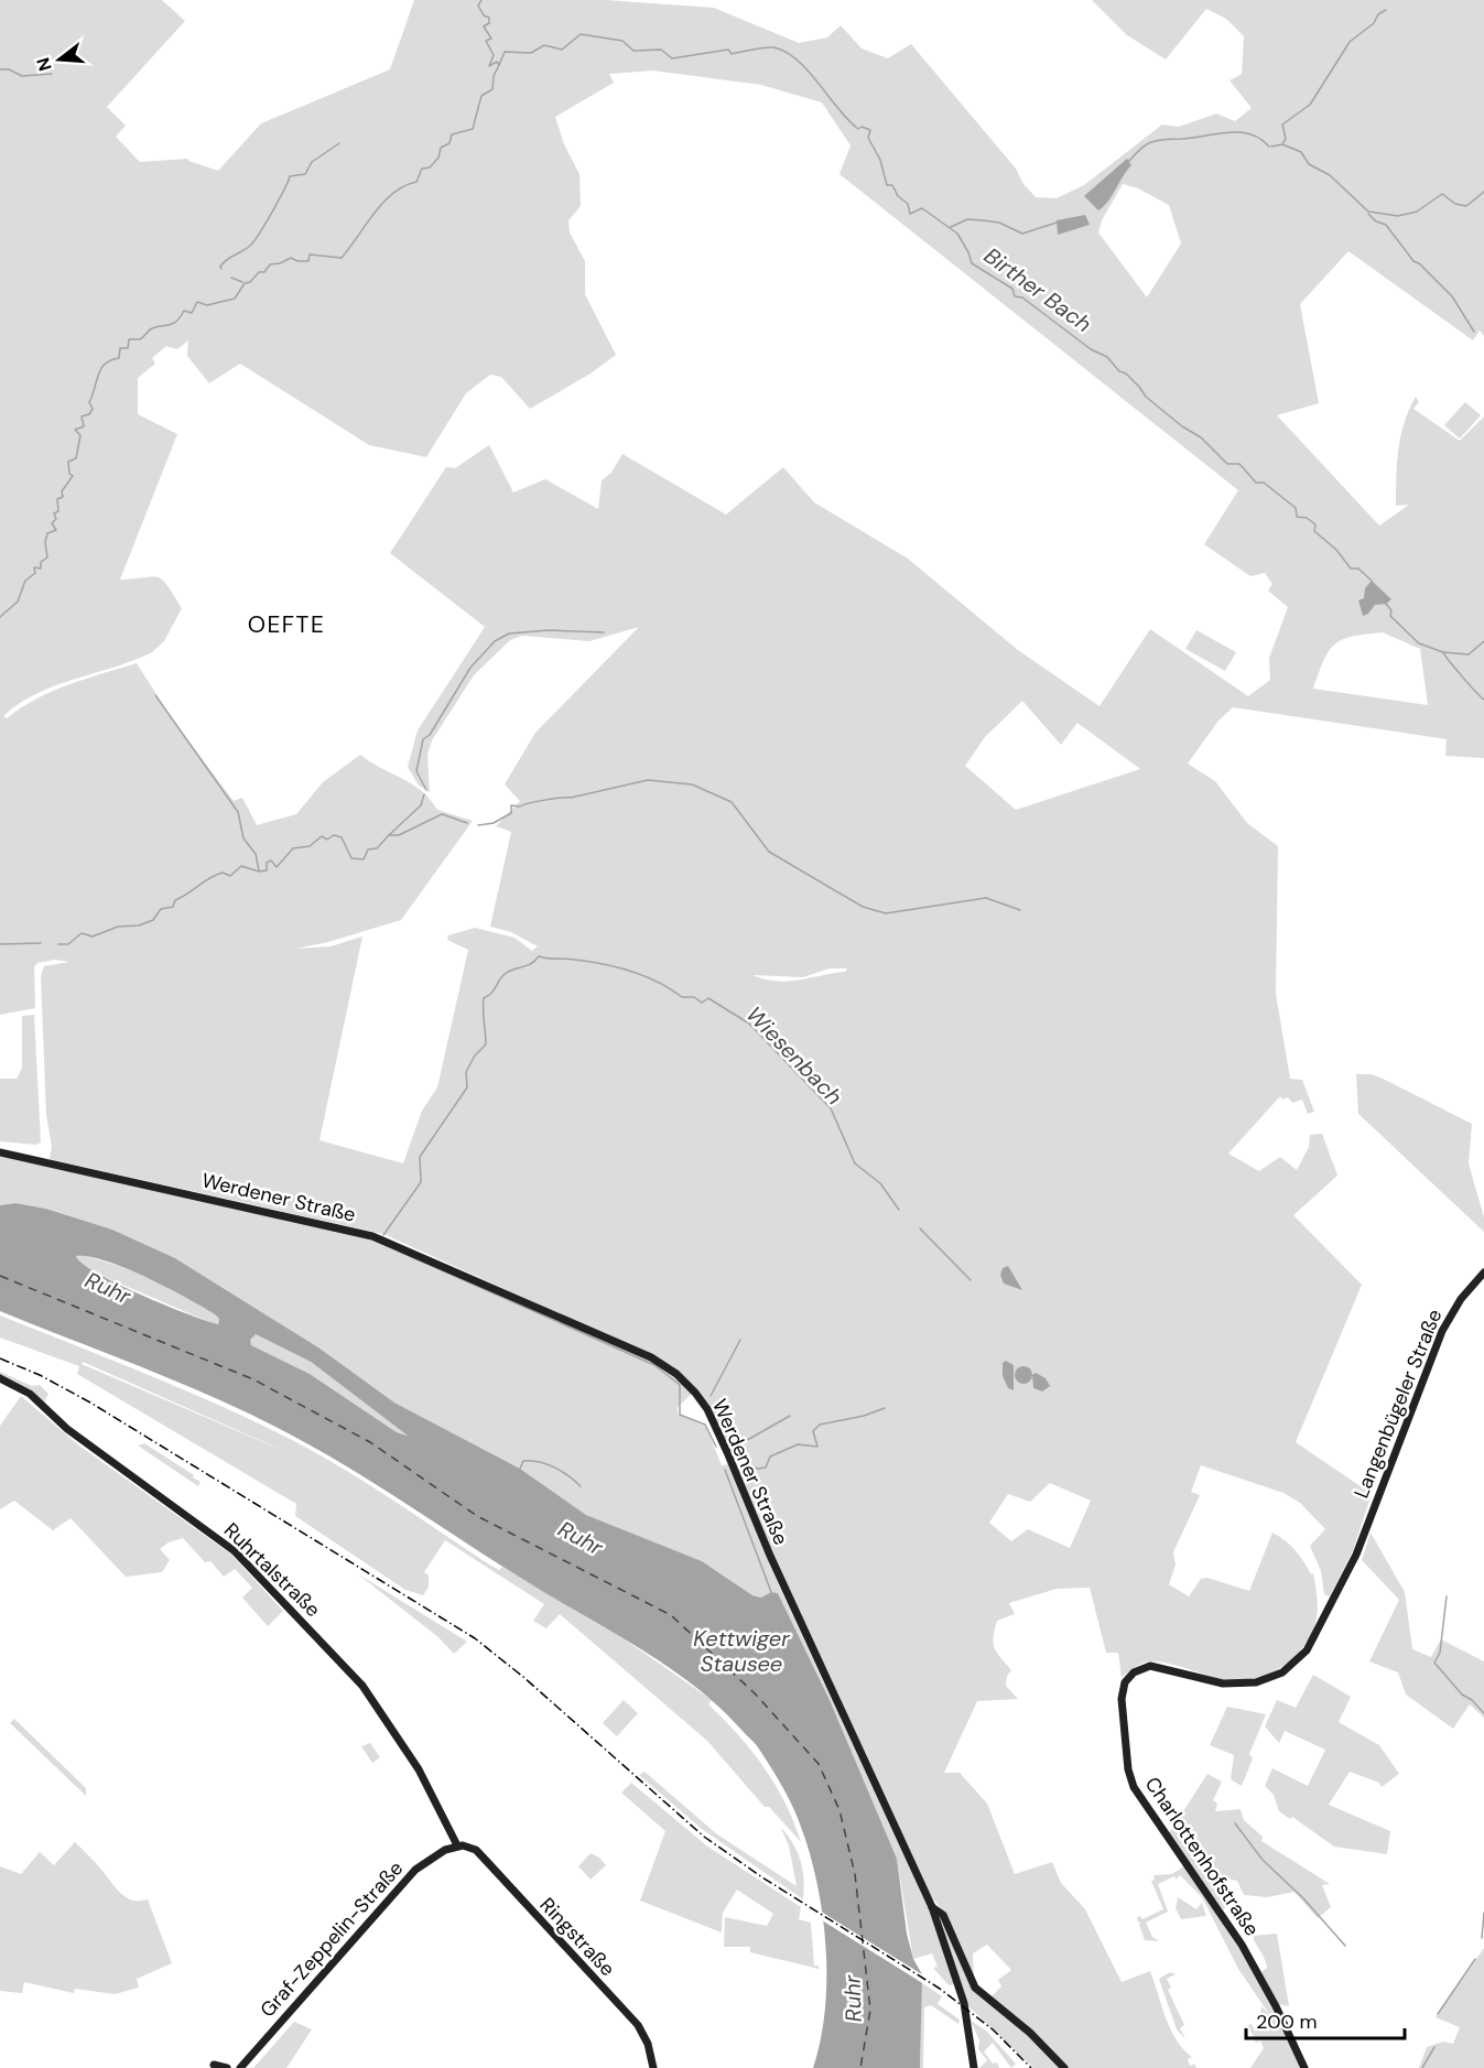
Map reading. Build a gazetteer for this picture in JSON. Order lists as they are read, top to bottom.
{
  "streets": {
    "main road": [
      "Werdener Straße",
      "Langenbügeler Straße",
      "Ruhrtalstraße",
      "Charlottenhofstraße",
      "Ringstraße",
      "Graf-Zeppelin-Straße"
    ]
  },
  "crossings": [
    ["Langenbügeler Straße", "Charlottenhofstraße"],
    ["Ruhrtalstraße", "Ringstraße"],
    ["Ruhrtalstraße", "Graf-Zeppelin-Straße"],
    ["Ringstraße", "Graf-Zeppelin-Straße"]
  ],
  "districts": ["OEFTE"],
  "water": [
    "Birther Bach",
    "Wiesenbach",
    "Ruhr",
    "Kettwiger Stausee"
  ],
  "scale_bar": "200 m",
  "north": "left"
}
